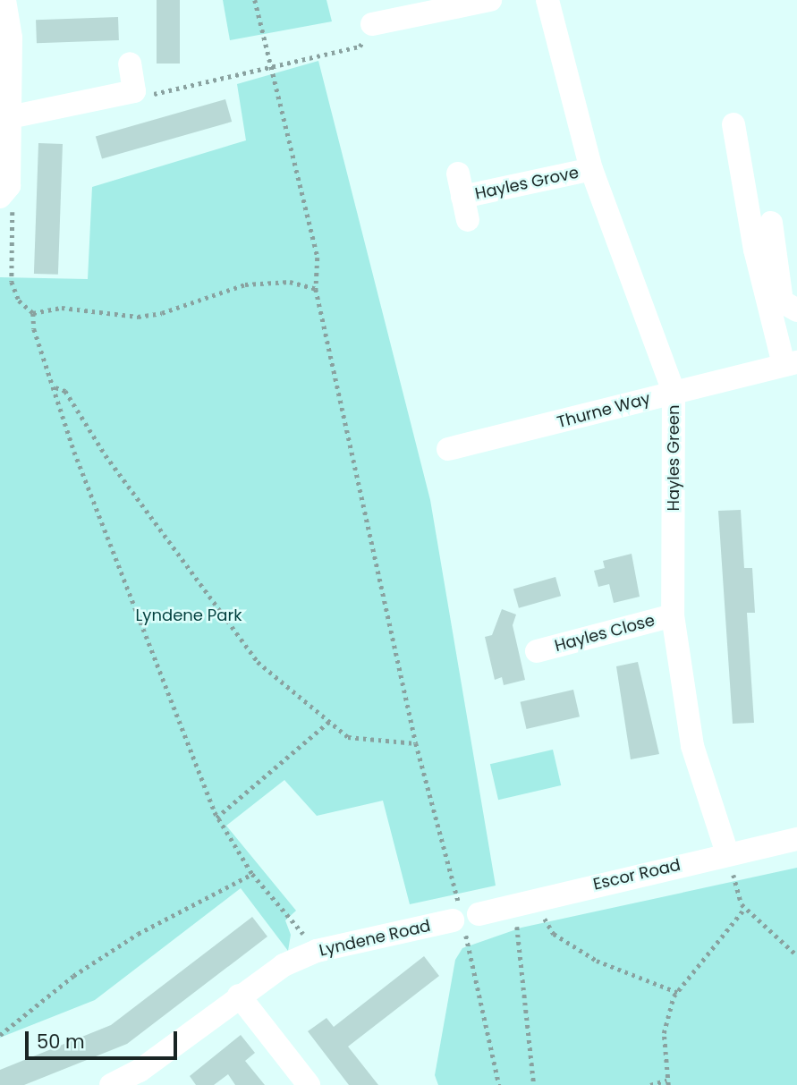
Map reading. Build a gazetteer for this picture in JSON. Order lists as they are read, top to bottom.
{
  "streets": {
    "street": [
      "Hayles Grove",
      "Thurne Way",
      "Hayles Green",
      "Hayles Close",
      "Escor Road",
      "Lyndene Road"
    ]
  },
  "crossings": [
    ["Hayles Grove", "Hayles Green"],
    ["Thurne Way", "Hayles Green"],
    ["Hayles Green", "Hayles Close"],
    ["Hayles Green", "Escor Road"]
  ],
  "parks": ["Lyndene Park"],
  "scale_bar": "50 m"
}
